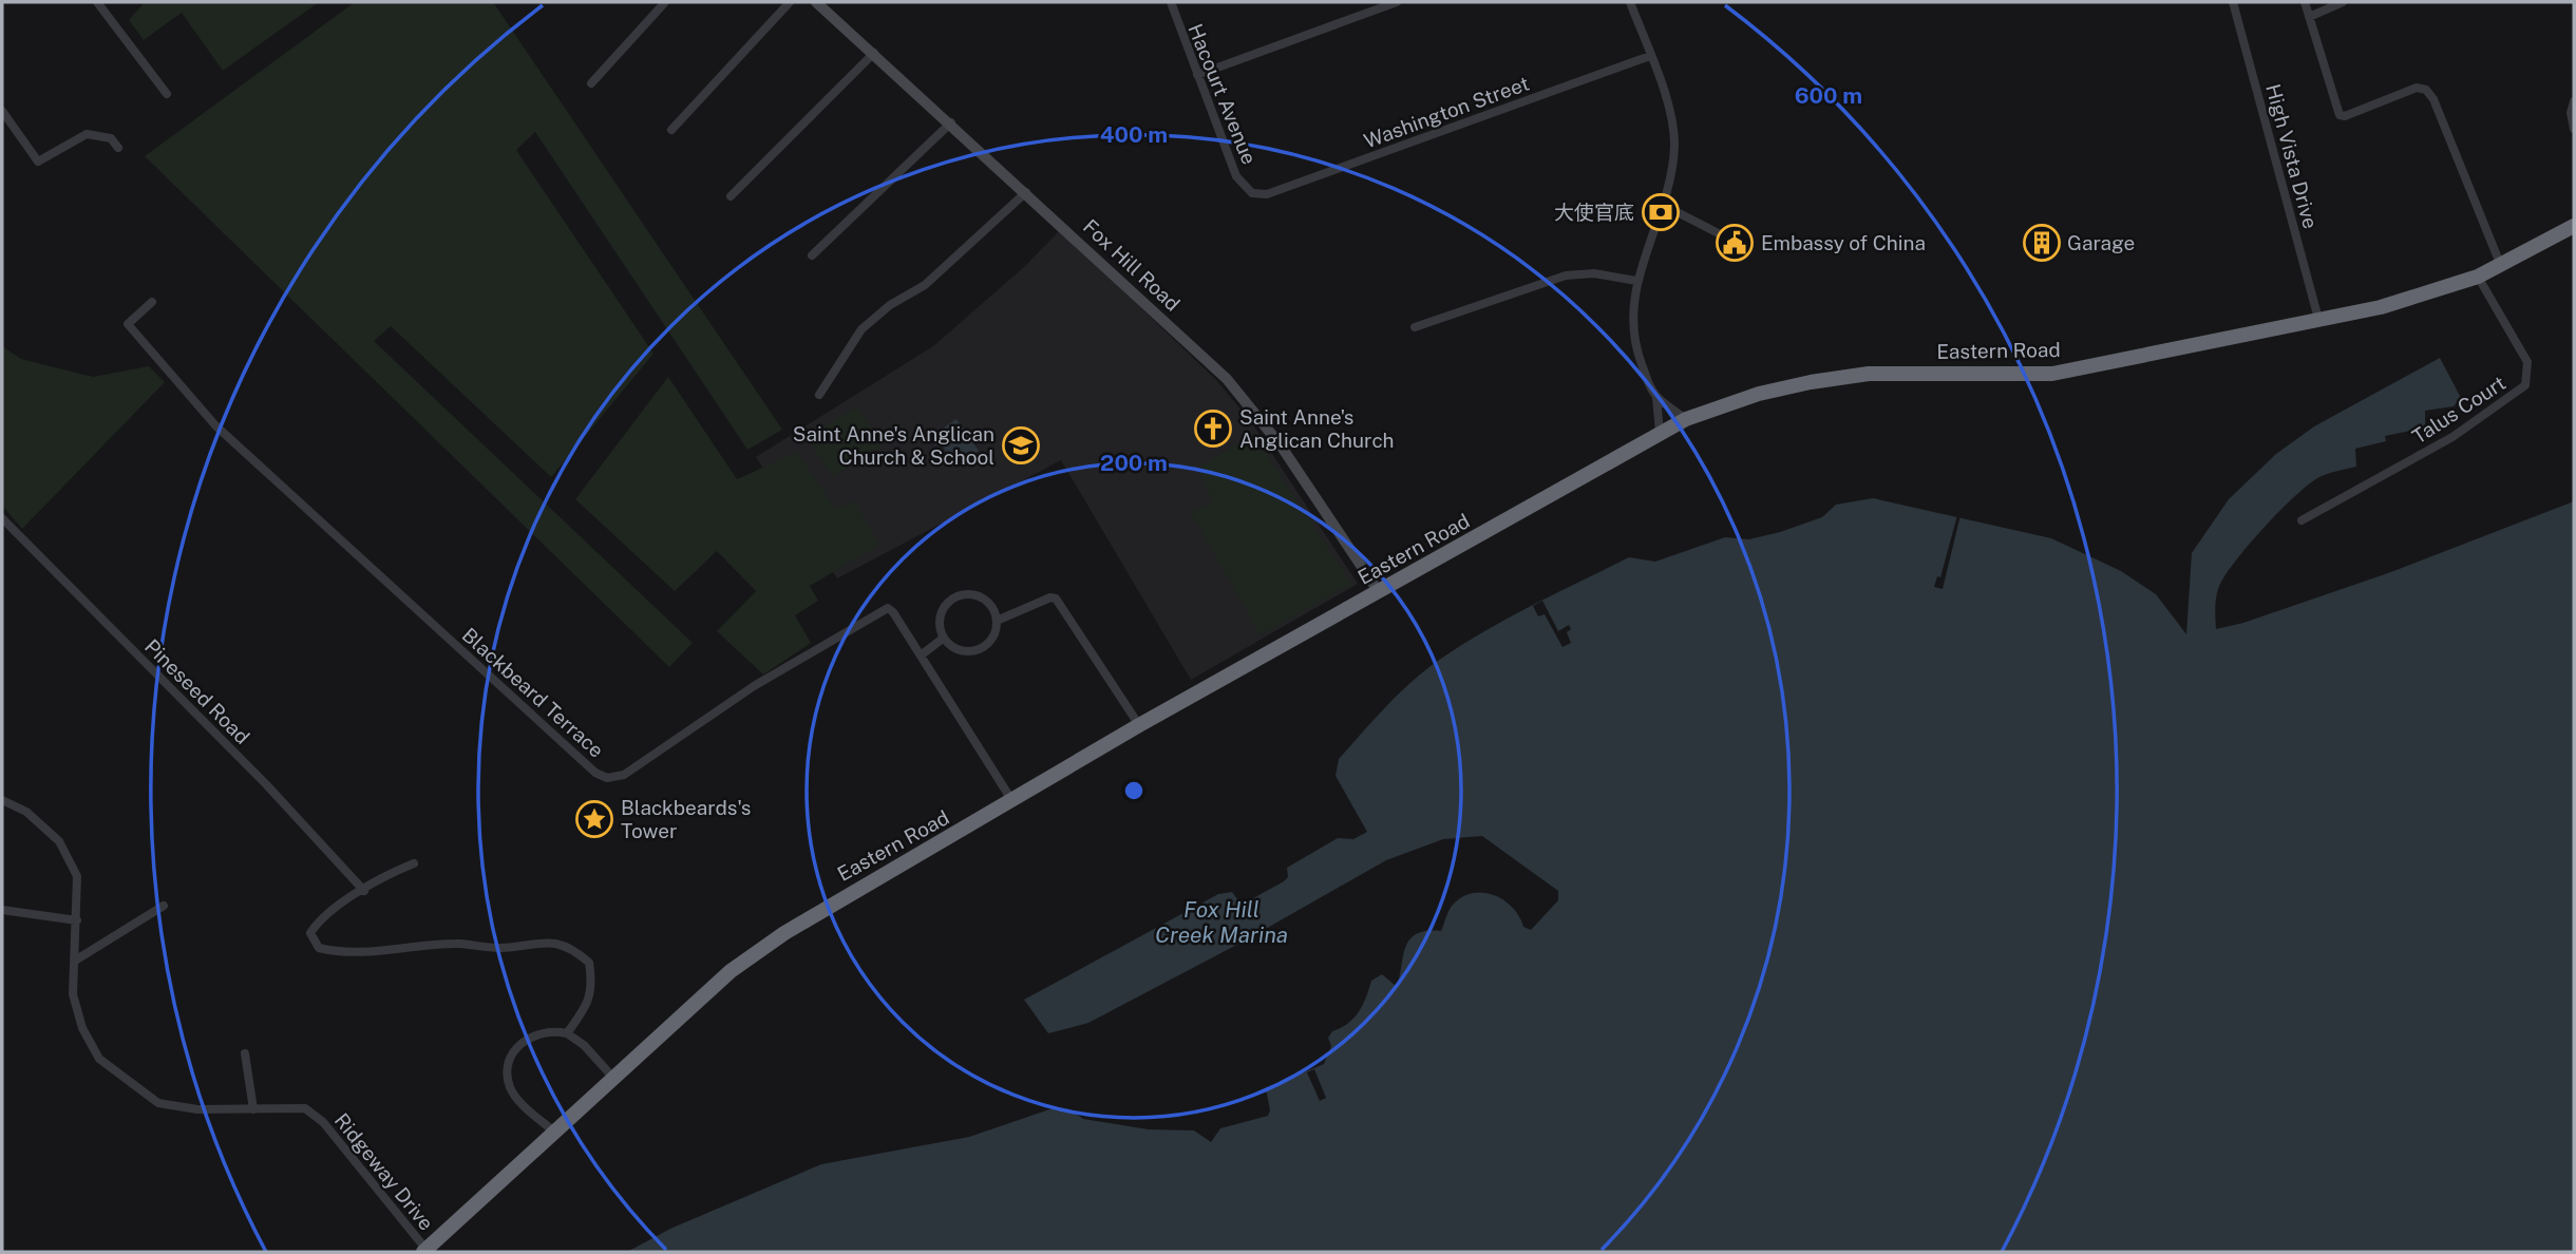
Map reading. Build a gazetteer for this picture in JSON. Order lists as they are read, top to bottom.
{
  "streets": {
    "highway": ["Eastern Road"],
    "main road": ["Fox Hill Road"],
    "street": [
      "Hacourt Avenue",
      "Washington Street",
      "High Vista Drive",
      "Talus Court",
      "Pineseed Road",
      "Blackbeard Terrace",
      "Ridgeway Drive"
    ]
  },
  "crossings": [
    ["Hacourt Avenue", "Washington Street"],
    ["High Vista Drive", "Eastern Road"],
    ["Fox Hill Road", "Eastern Road"],
    ["Eastern Road", "Talus Court"],
    ["Eastern Road", "Blackbeard Terrace"],
    ["Eastern Road", "Ridgeway Drive"]
  ],
  "water": ["Fox Hill Creek Marina"],
  "places": {
    "bank": ["大使官底"],
    "public building": ["Embassy of China"],
    "building": ["Garage"],
    "church": ["Saint Anne's Anglican Church"],
    "school or university": ["Saint Anne's Anglican Church & School"],
    "place": ["Blackbeards's Tower"]
  },
  "rings": ["600 m", "400 m", "200 m"]
}
